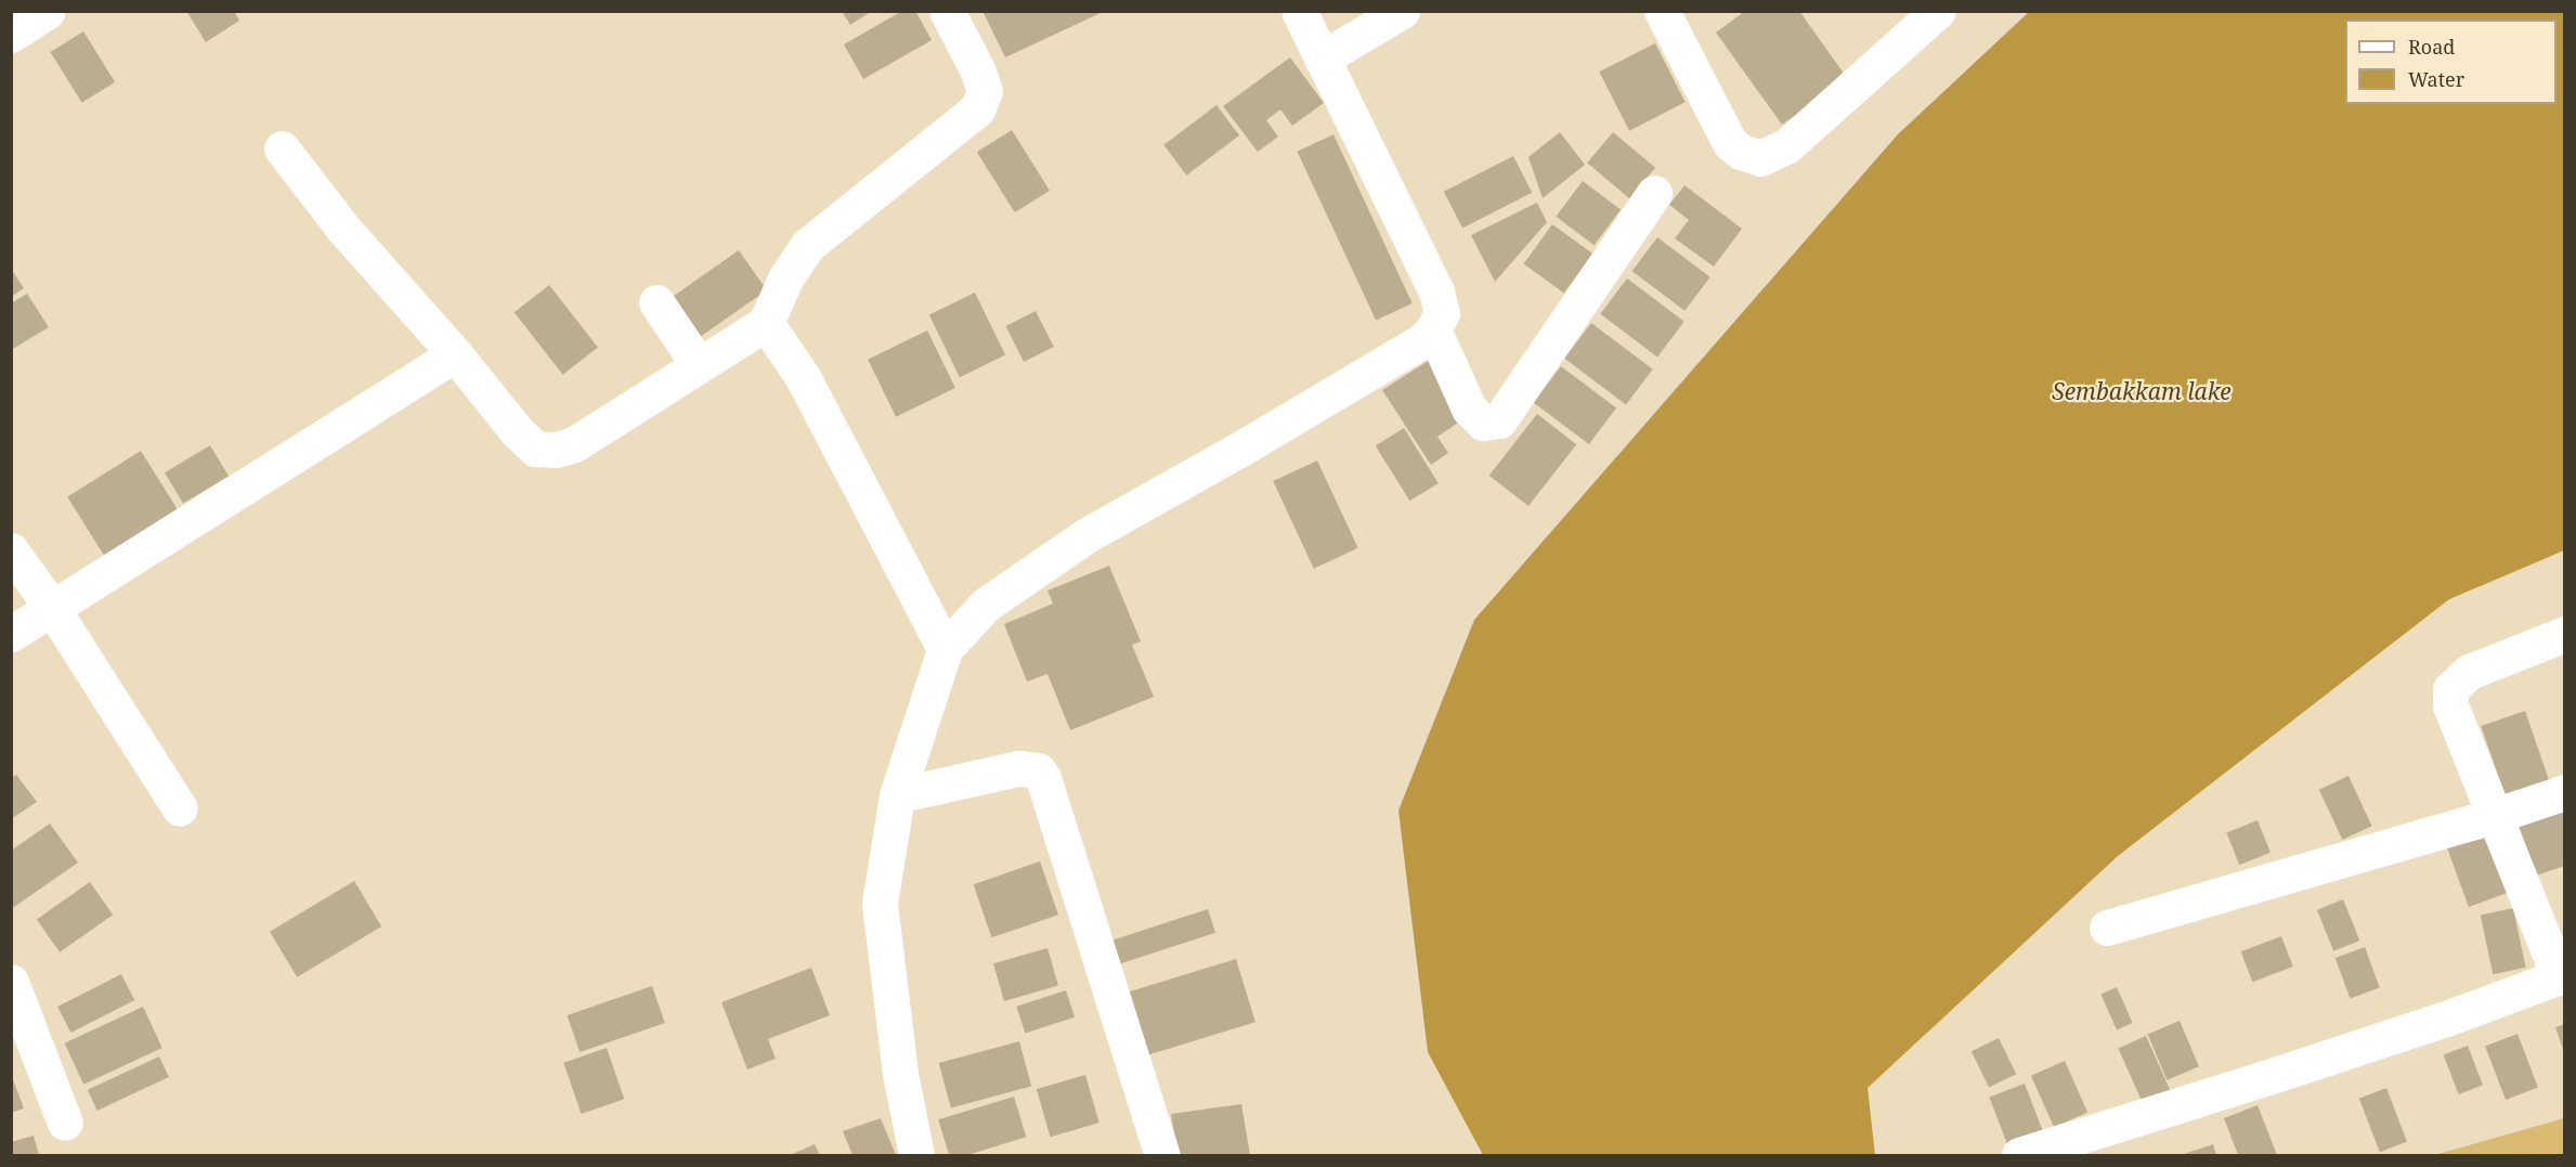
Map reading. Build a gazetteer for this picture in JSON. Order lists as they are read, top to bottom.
{
  "water": ["Sembakkam lake"],
  "legend": ["Road", "Water"]
}
